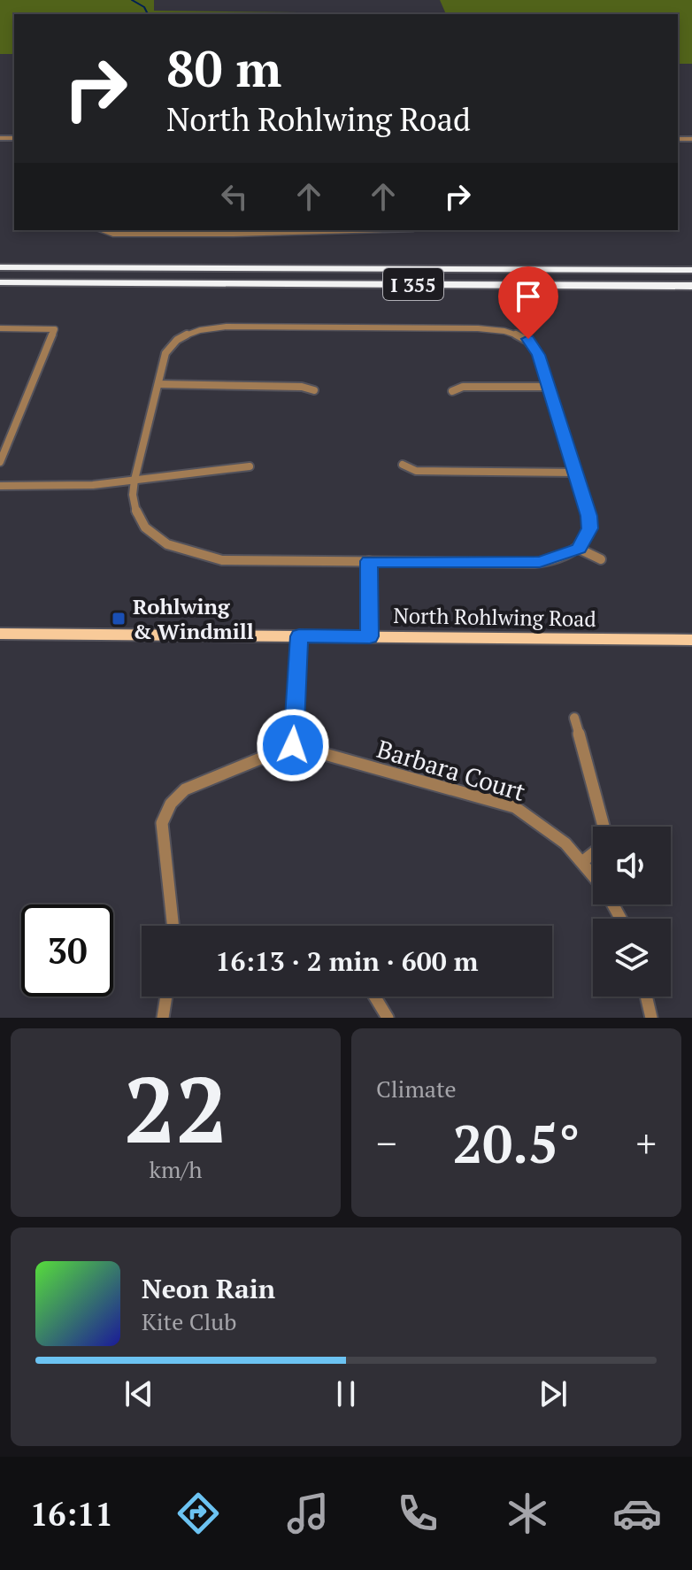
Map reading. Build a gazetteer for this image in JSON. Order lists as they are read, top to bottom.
{
  "streets": {
    "highway": ["I 355"],
    "main road": ["North Rohlwing Road"],
    "street": ["Barbara Court"]
  },
  "places": {
    "transit": ["Rohlwing & Windmill"]
  },
  "page": {
    "turn": ["80 m", "North Rohlwing Road"],
    "limit": "30",
    "trip": "16:13 · 2 min · 600 m",
    "tile": [
      ["22", "km/h"],
      "Climate"
    ],
    "heat": ["−", "20.5°", "+"],
    "song": ["Neon Rain", "Kite Club"],
    "tabs": "16:11"
  }
}
